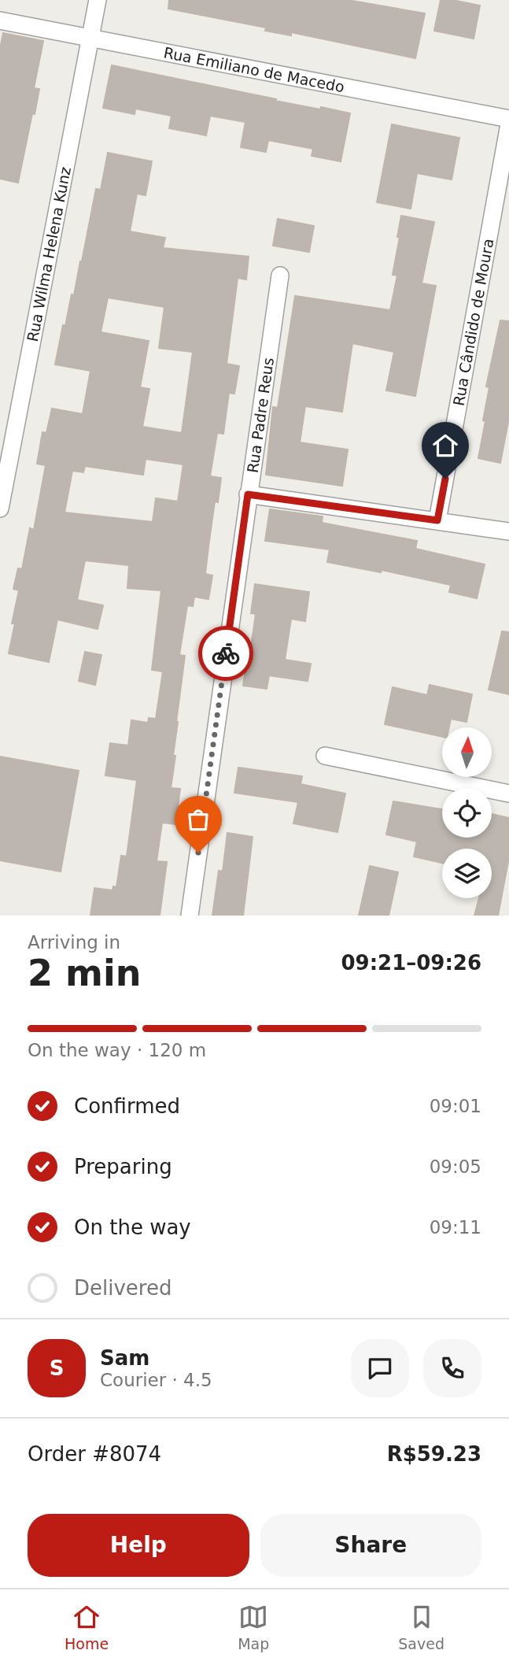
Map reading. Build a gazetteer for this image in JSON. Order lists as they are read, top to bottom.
{
  "streets": {
    "street": [
      "Rua Emiliano de Macedo",
      "Rua Wilma Helena Kunz",
      "Rua Cândido de Moura",
      "Rua Padre Reus"
    ]
  },
  "crossings": [
    ["Rua Emiliano de Macedo", "Rua Wilma Helena Kunz"]
  ],
  "north": "top",
  "page": {
    "heading": ["2 min", "Arriving in", "09:21–09:26"],
    "panel": [
      "Sam",
      "Courier · 4.5",
      "Order #8074",
      "R$59.23"
    ],
    "bar": "On the way · 120 m",
    "list": [
      ["Confirmed", "09:01"],
      ["Preparing", "09:05"],
      ["On the way", "09:11"],
      "Delivered"
    ],
    "round": "S",
    "buttons": ["Help", "Share"],
    "tabs": ["Home", "Map", "Saved"]
  }
}
